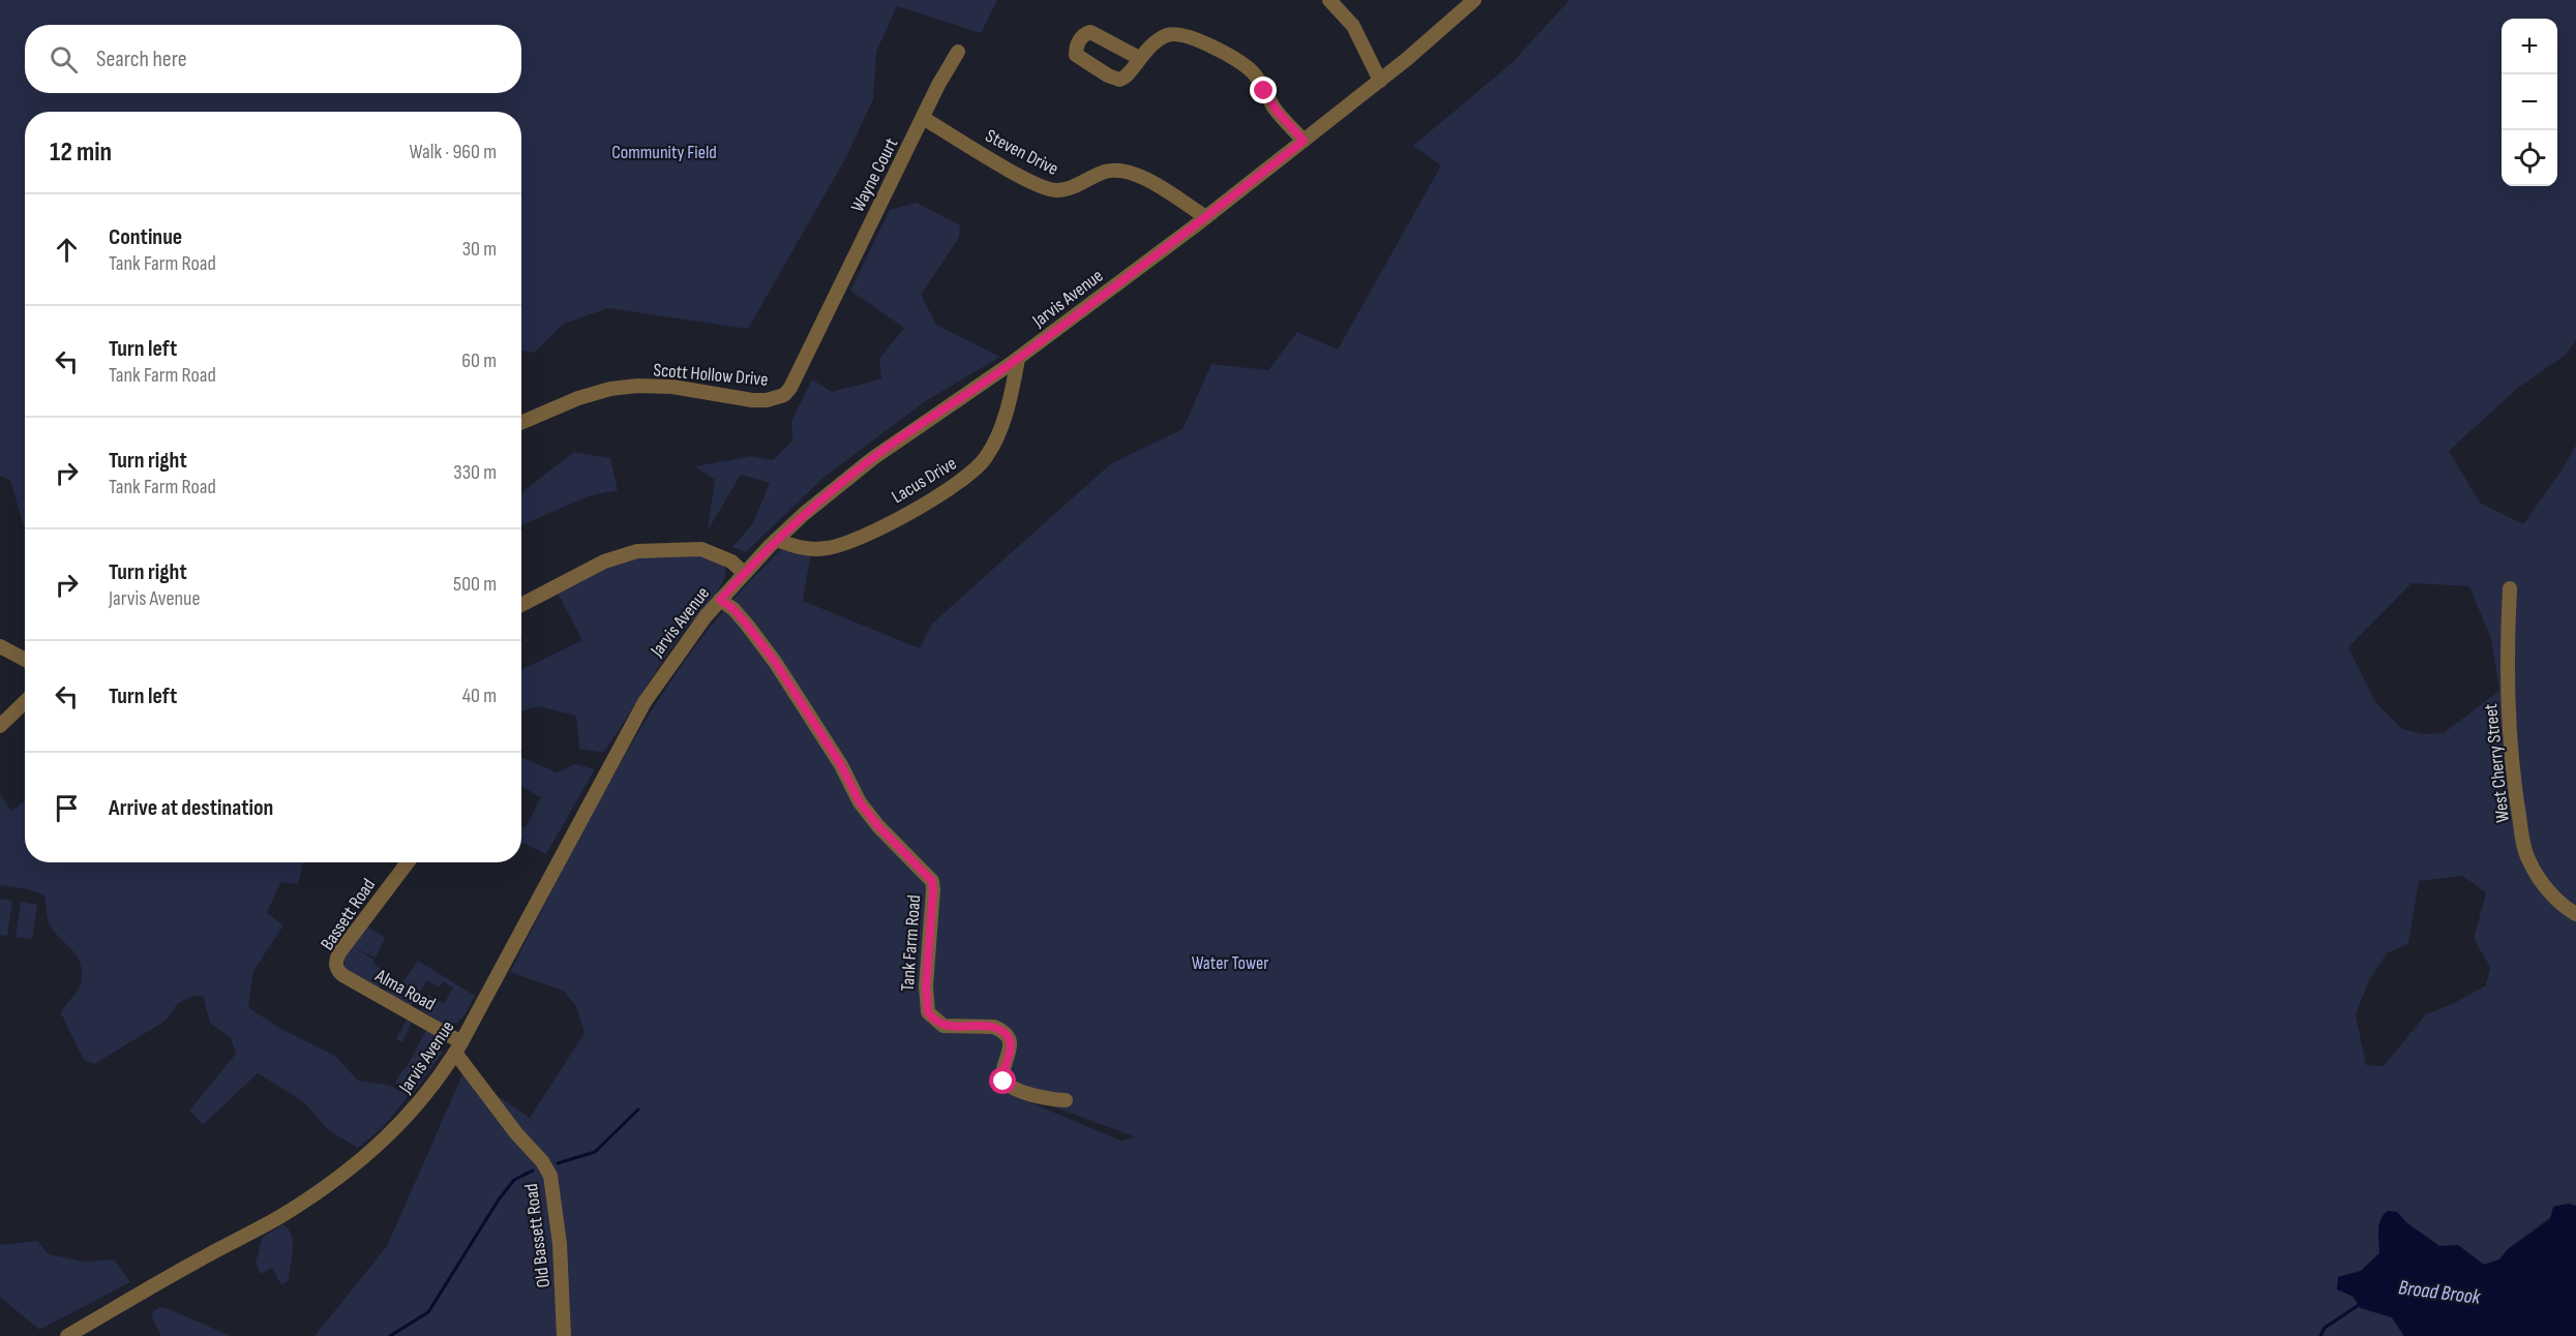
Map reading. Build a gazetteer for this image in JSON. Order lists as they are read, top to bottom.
{
  "streets": {
    "street": [
      "Steven Drive",
      "Wayne Court",
      "Jarvis Avenue",
      "Scott Hollow Drive",
      "Lacus Drive",
      "West Cherry Street",
      "Bassett Road",
      "Tank Farm Road",
      "Alma Road",
      "Old Bassett Road"
    ]
  },
  "crossings": [
    ["Steven Drive", "Wayne Court"],
    ["Steven Drive", "Jarvis Avenue"],
    ["Wayne Court", "Scott Hollow Drive"],
    ["Jarvis Avenue", "Lacus Drive"],
    ["Jarvis Avenue", "Tank Farm Road"],
    ["Jarvis Avenue", "Alma Road"],
    ["Jarvis Avenue", "Old Bassett Road"],
    ["Bassett Road", "Alma Road"],
    ["Alma Road", "Old Bassett Road"]
  ],
  "water": ["Broad Brook"],
  "parks": ["Community Field", "Water Tower"],
  "page": {
    "map_buttons": ["+", "−"],
    "search": "Search here",
    "heading": ["12 min", "Walk · 960 m"],
    "list": [
      ["Continue", "Tank Farm Road", "30 m"],
      ["Turn left", "Tank Farm Road", "60 m"],
      ["Turn right", "Tank Farm Road", "330 m"],
      ["Turn right", "Jarvis Avenue", "500 m"],
      ["Turn left", "40 m"],
      "Arrive at destination"
    ]
  }
}
